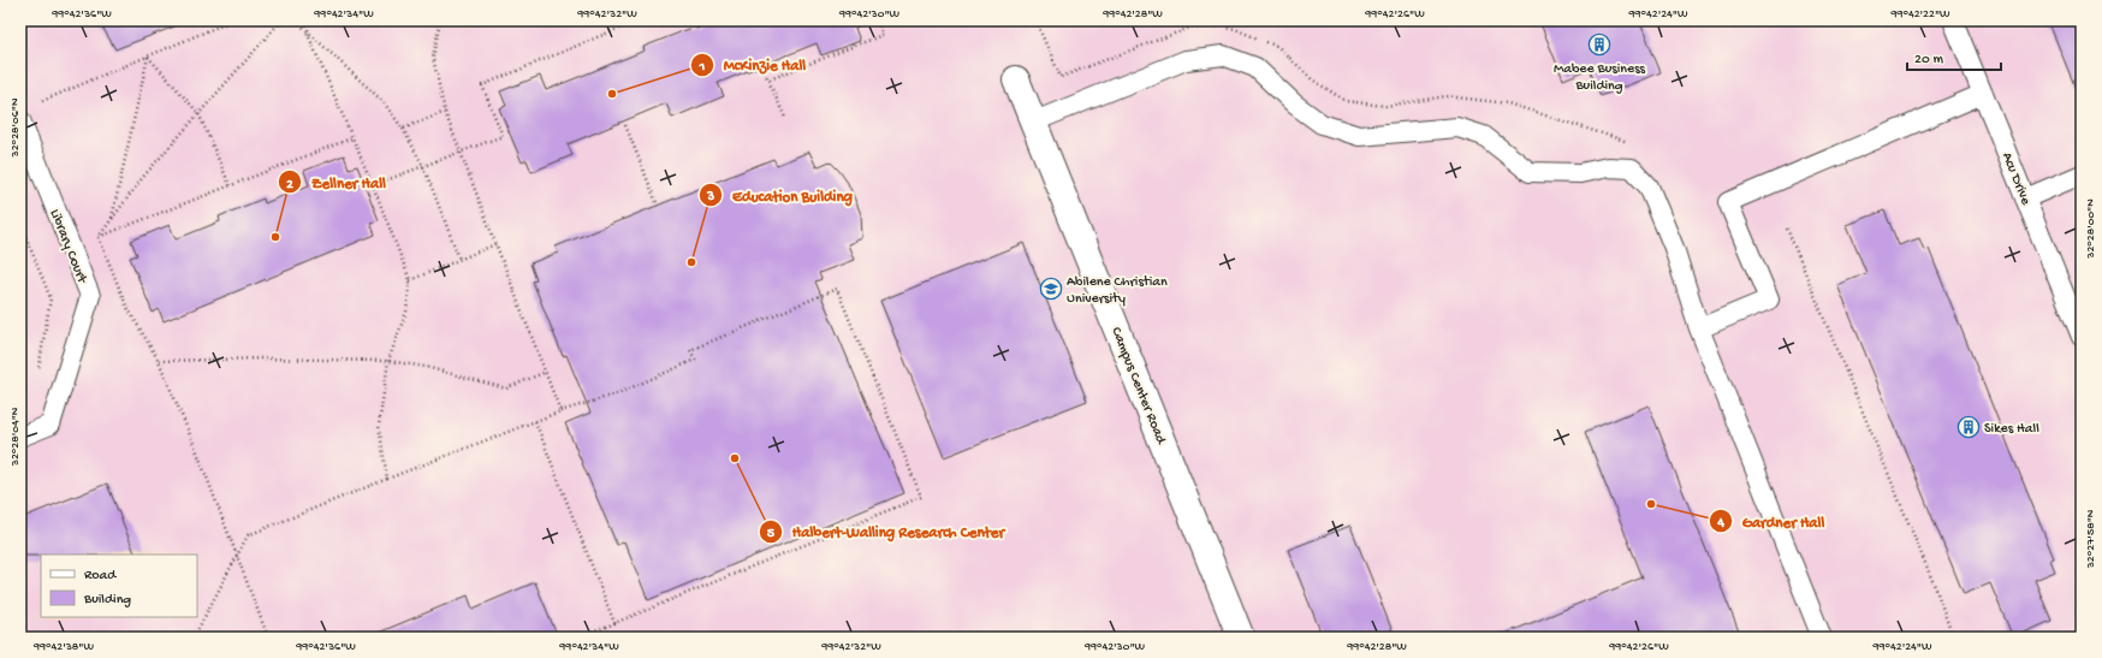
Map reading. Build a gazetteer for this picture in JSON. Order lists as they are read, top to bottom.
{
  "streets": {
    "street": ["Campus Center Road"],
    "lane": ["Acu Drive", "Library Court"]
  },
  "places": {
    "building": ["Mabee Business Building", "Sikes Hall"],
    "other": [
      "McKinzie Hall",
      "Zellner Hall",
      "Education Building",
      "Halbert-Walling Research Center",
      "Gardner Hall"
    ],
    "school or university": ["Abilene Christian University"]
  },
  "legend": ["Road", "Building"],
  "scale_bar": "20 m",
  "coordinates": [
    "99°42'36\"W",
    "99°42'34\"W",
    "99°42'32\"W",
    "99°42'30\"W",
    "99°42'28\"W",
    "99°42'26\"W",
    "99°42'24\"W",
    "99°42'22\"W",
    "32°28'06\"N",
    "32°28'00\"N",
    "32°28'04\"N",
    "32°27'58\"N",
    "99°42'38\"W"
  ]
}
